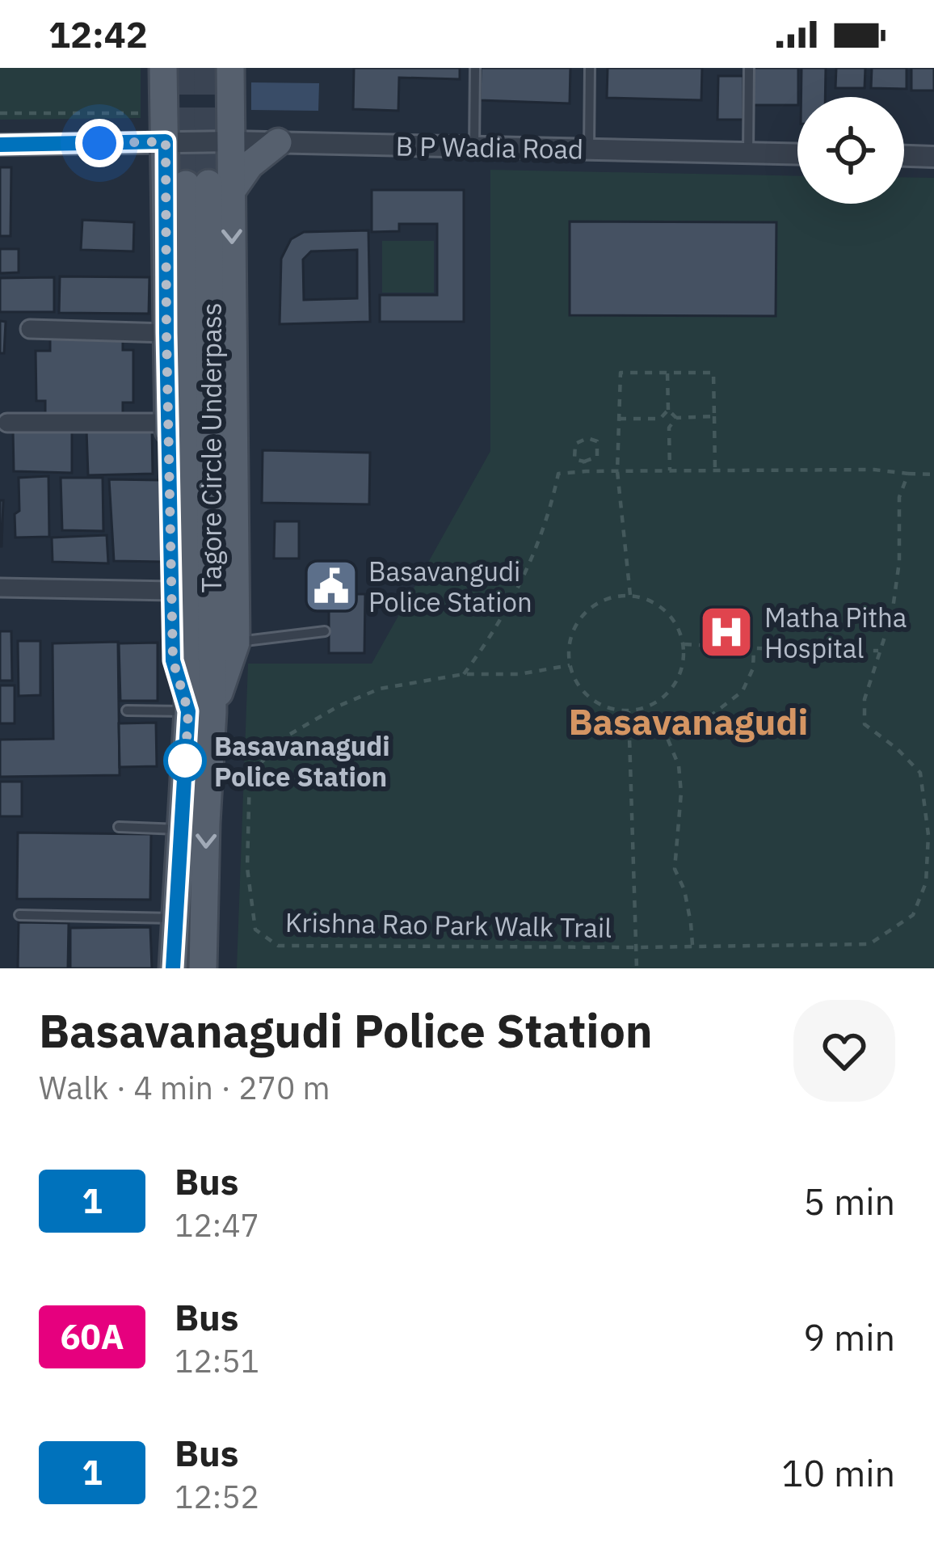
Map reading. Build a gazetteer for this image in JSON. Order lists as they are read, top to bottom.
{
  "streets": {
    "main road": ["Tagore Circle Underpass"],
    "street": ["B P Wadia Road"],
    "path": ["Krishna Rao Park Walk Trail"]
  },
  "districts": ["Basavanagudi"],
  "places": {
    "public building": ["Basavangudi Police Station"],
    "hospital": ["Matha Pitha Hospital"],
    "other": ["Basavanagudi Police Station"]
  },
  "lines": ["bus line 1"],
  "page": {
    "status": "12:42",
    "heading": ["Basavanagudi Police Station", "Walk · 4 min · 270 m"],
    "list": [
      {
        "mark": "1",
        "name": "Bus",
        "note": "12:47",
        "value": "5 min"
      },
      {
        "mark": "60A",
        "name": "Bus",
        "note": "12:51",
        "value": "9 min"
      },
      {
        "mark": "1",
        "name": "Bus",
        "note": "12:52",
        "value": "10 min"
      }
    ]
  }
}
